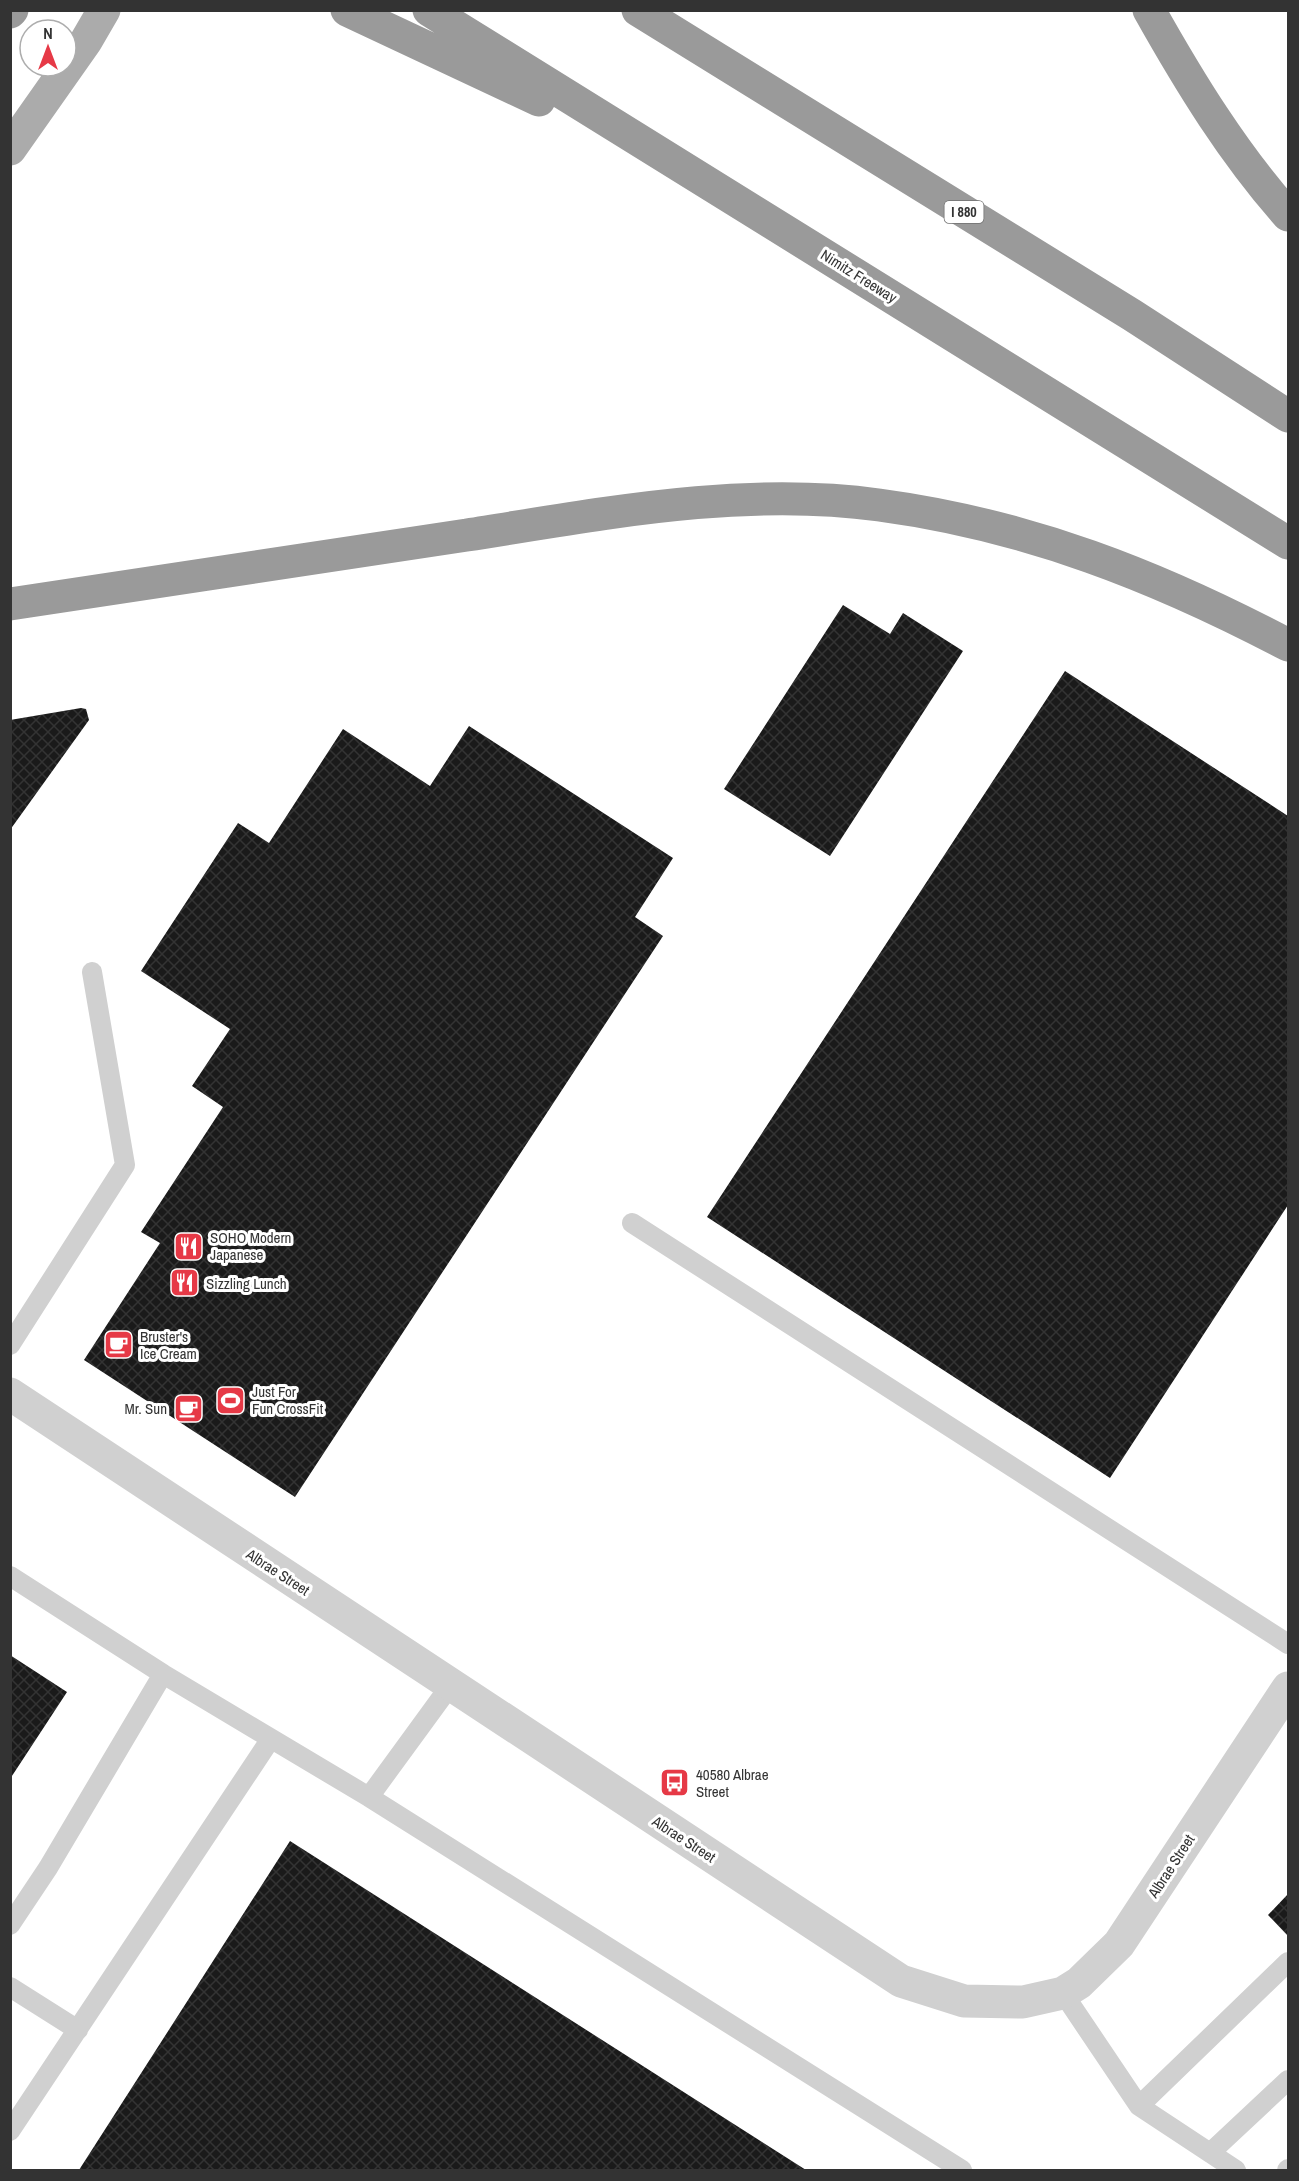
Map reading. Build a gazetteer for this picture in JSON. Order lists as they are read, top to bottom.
{
  "streets": {
    "highway": ["I 880", "Nimitz Freeway"],
    "street": ["Albrae Street"]
  },
  "places": {
    "restaurant": ["SOHO Modern Japanese", "Sizzling Lunch"],
    "cafe": ["Bruster's Ice Cream", "Mr. Sun"],
    "sports": ["Just For Fun CrossFit"],
    "bus stop": ["40580 Albrae Street"]
  },
  "north": "top"
}
